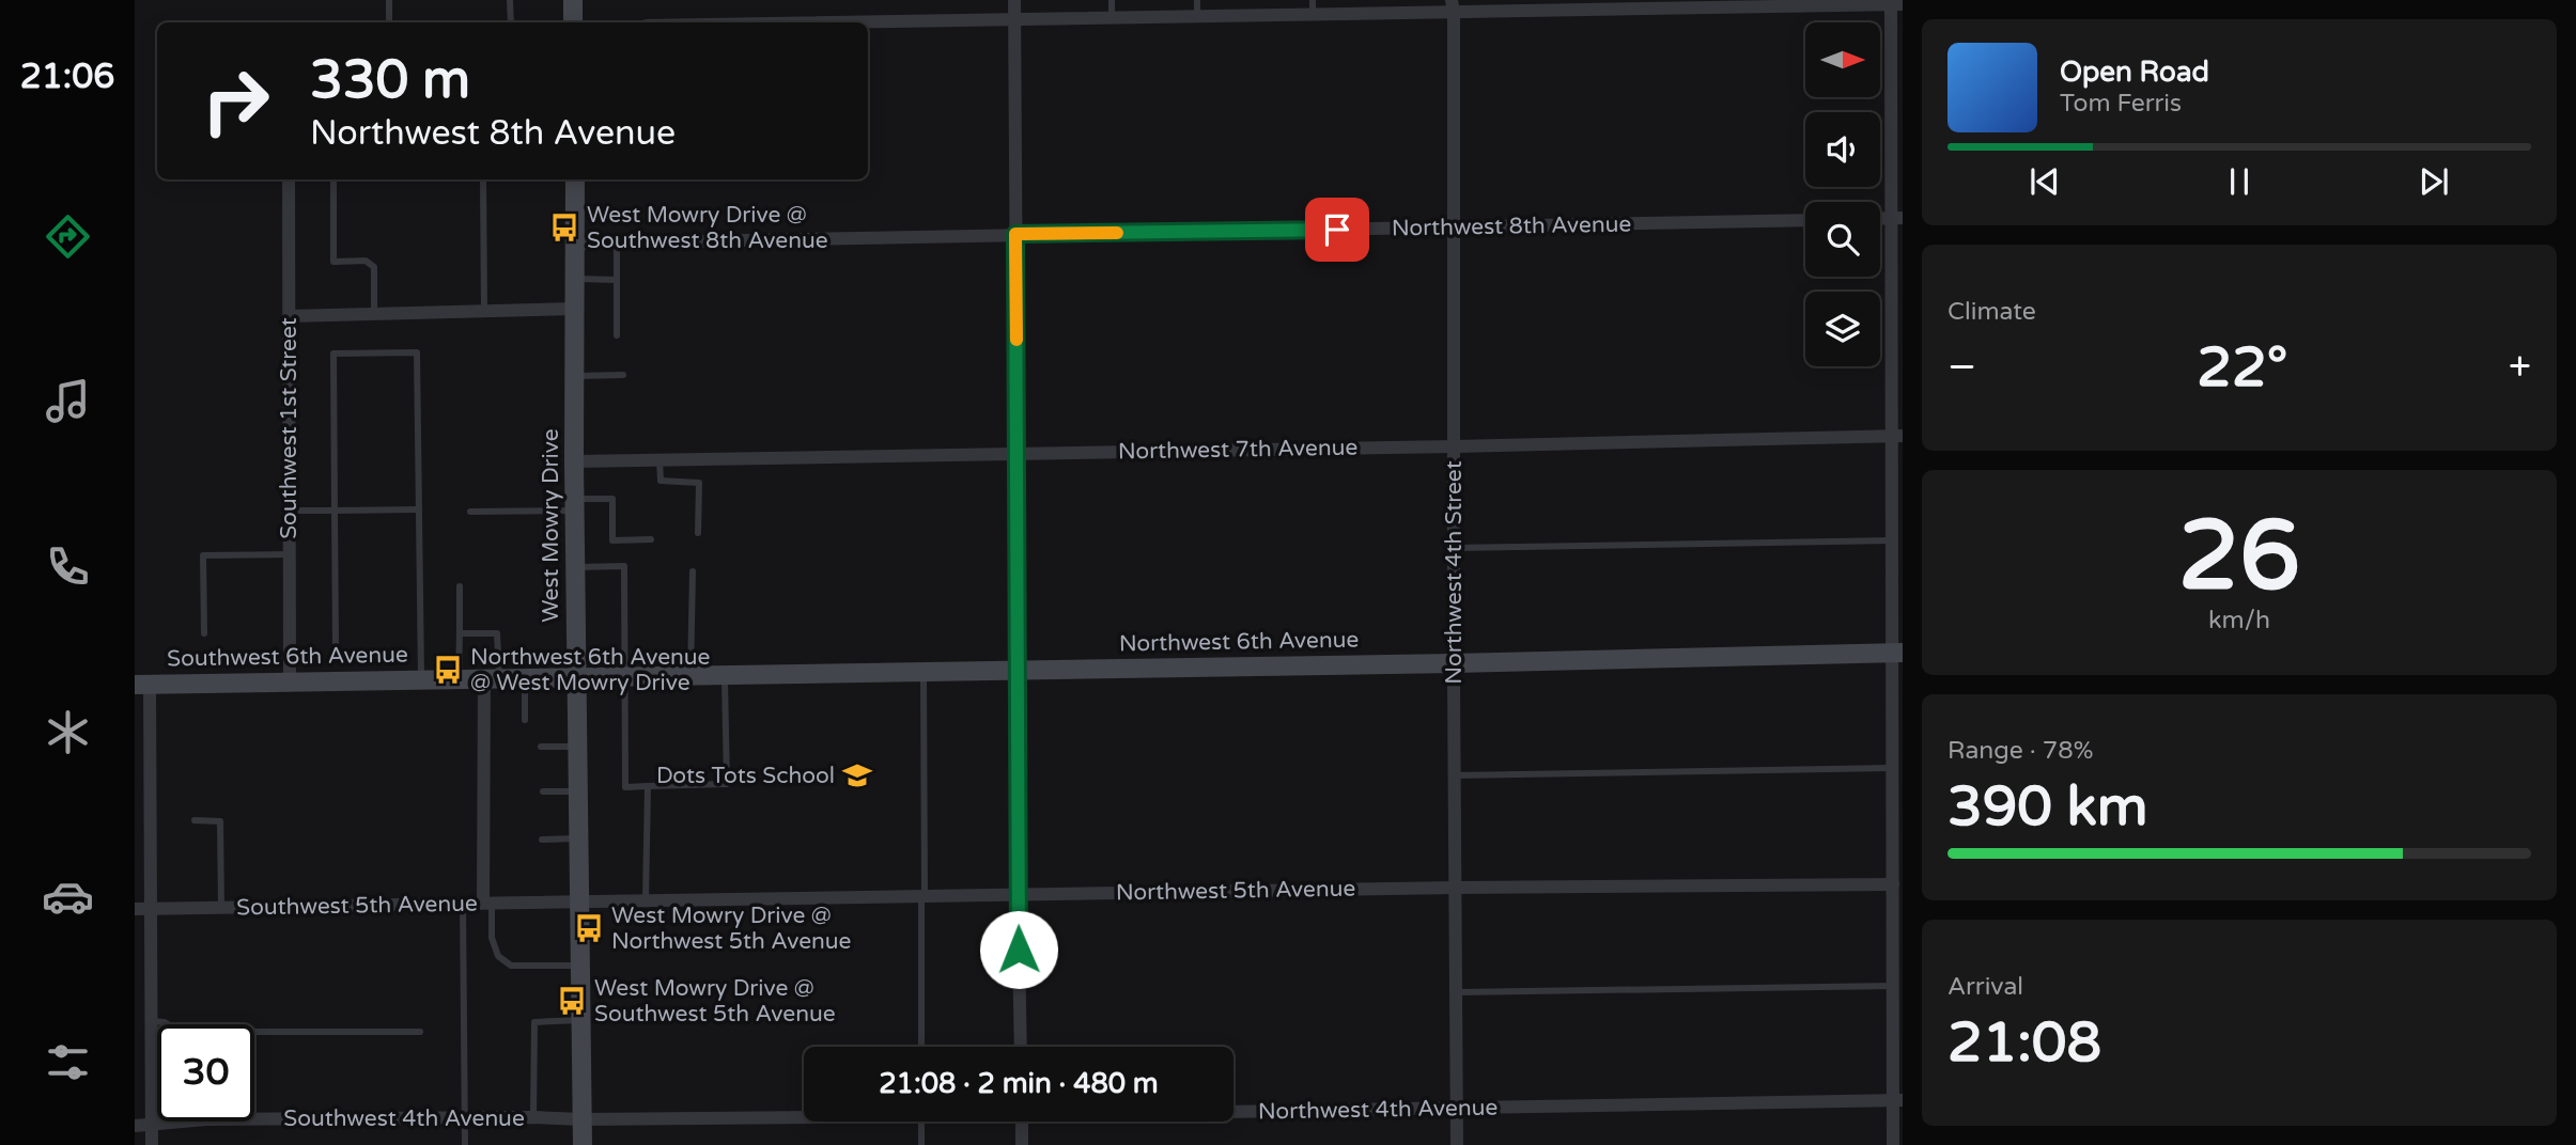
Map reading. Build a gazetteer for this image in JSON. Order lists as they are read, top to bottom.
{
  "streets": {
    "street": [
      "Northwest 8th Avenue",
      "Southwest 1st Street",
      "Northwest 7th Avenue",
      "West Mowry Drive",
      "Northwest 4th Street",
      "Northwest 6th Avenue",
      "Southwest 6th Avenue",
      "Northwest 5th Avenue",
      "Southwest 5th Avenue",
      "Northwest 4th Avenue",
      "Southwest 4th Avenue"
    ]
  },
  "crossings": [
    ["Northwest 8th Avenue", "West Mowry Drive"],
    ["Northwest 8th Avenue", "Northwest 4th Street"],
    ["Southwest 1st Street", "Southwest 6th Avenue"],
    ["Northwest 7th Avenue", "West Mowry Drive"],
    ["Northwest 7th Avenue", "Northwest 4th Street"],
    ["West Mowry Drive", "Northwest 6th Avenue"],
    ["West Mowry Drive", "Southwest 6th Avenue"],
    ["West Mowry Drive", "Northwest 5th Avenue"],
    ["West Mowry Drive", "Southwest 5th Avenue"],
    ["West Mowry Drive", "Northwest 4th Avenue"],
    ["West Mowry Drive", "Southwest 4th Avenue"],
    ["Northwest 4th Street", "Northwest 6th Avenue"],
    ["Northwest 4th Street", "Northwest 5th Avenue"],
    ["Northwest 4th Street", "Northwest 4th Avenue"],
    ["Northwest 6th Avenue", "Southwest 6th Avenue"],
    ["Northwest 5th Avenue", "Southwest 5th Avenue"],
    ["Northwest 4th Avenue", "Southwest 4th Avenue"]
  ],
  "places": {
    "bus stop": [
      "West Mowry Drive @ Southwest 8th Avenue",
      "Northwest 6th Avenue @ West Mowry Drive",
      "West Mowry Drive @ Northwest 5th Avenue",
      "West Mowry Drive @ Southwest 5th Avenue"
    ],
    "school or university": ["Dots Tots School"]
  },
  "north": "right",
  "page": {
    "tabs": "21:06",
    "turn": ["330 m", "Northwest 8th Avenue"],
    "song": ["Open Road", "Tom Ferris"],
    "tile": [
      "Climate",
      ["26", "km/h"],
      ["Range · 78%", "390 km"],
      ["Arrival", "21:08"]
    ],
    "heat": ["−", "22°", "+"],
    "limit": "30",
    "trip": "21:08 · 2 min · 480 m"
  }
}
